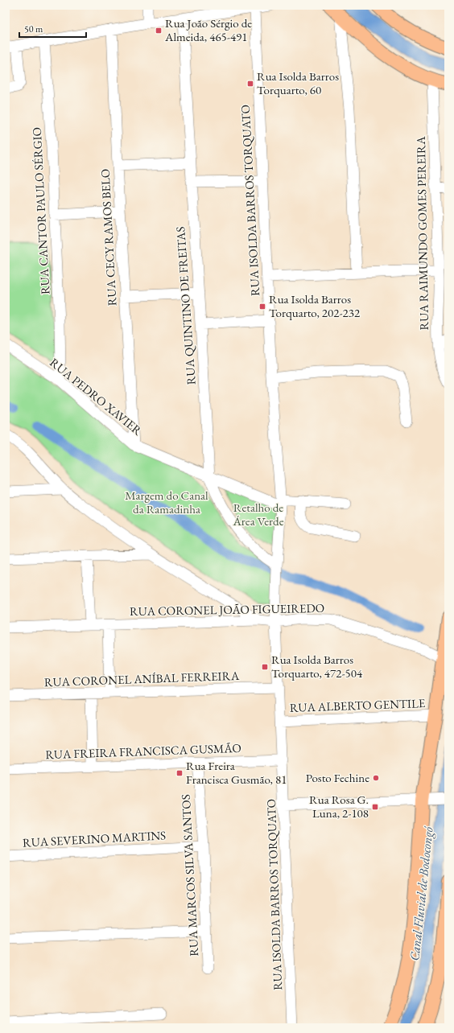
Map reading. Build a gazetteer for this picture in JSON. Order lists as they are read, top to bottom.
{
  "streets": {
    "street": [
      "RUA ISOLDA BARROS TORQUATO",
      "RUA CANTOR PAULO SÉRGIO",
      "RUA RAIMUNDO GOMES PEREIRA",
      "RUA CECY RAMOS BELO",
      "RUA QUINTINO DE FREITAS",
      "RUA PEDRO XAVIER",
      "RUA CORONEL JOÃO FIGUEIREDO",
      "RUA CORONEL ANÍBAL FERREIRA",
      "RUA ALBERTO GENTILE",
      "RUA FREIRA FRANCISCA GUSMÃO",
      "RUA SEVERINO MARTINS",
      "RUA MARCOS SILVA SANTOS"
    ]
  },
  "crossings": [
    ["RUA ISOLDA BARROS TORQUATO", "RUA QUINTINO DE FREITAS"],
    ["RUA ISOLDA BARROS TORQUATO", "RUA PEDRO XAVIER"],
    ["RUA ISOLDA BARROS TORQUATO", "RUA CORONEL JOÃO FIGUEIREDO"],
    ["RUA ISOLDA BARROS TORQUATO", "RUA CORONEL ANÍBAL FERREIRA"],
    ["RUA ISOLDA BARROS TORQUATO", "RUA ALBERTO GENTILE"],
    ["RUA ISOLDA BARROS TORQUATO", "RUA FREIRA FRANCISCA GUSMÃO"],
    ["RUA CANTOR PAULO SÉRGIO", "RUA PEDRO XAVIER"],
    ["RUA CECY RAMOS BELO", "RUA PEDRO XAVIER"],
    ["RUA QUINTINO DE FREITAS", "RUA PEDRO XAVIER"],
    ["RUA FREIRA FRANCISCA GUSMÃO", "RUA MARCOS SILVA SANTOS"],
    ["RUA SEVERINO MARTINS", "RUA MARCOS SILVA SANTOS"]
  ],
  "water": ["Canal Fluvial de Bodocongó"],
  "parks": ["Margem do Canal da Ramadinha", "Retalho de Área Verde"],
  "places": {
    "transit": [
      "Rua João Sérgio de Almeida, 465-491",
      "Rua Isolda Barros Torquarto, 60",
      "Rua Isolda Barros Torquarto, 202-232",
      "Rua Isolda Barros Torquarto, 472-504",
      "Rua Freira Francisca Gusmão, 81",
      "Rua Rosa G. Luna, 2-108"
    ],
    "other": ["Posto Fechine"]
  },
  "scale_bar": "50 m"
}
